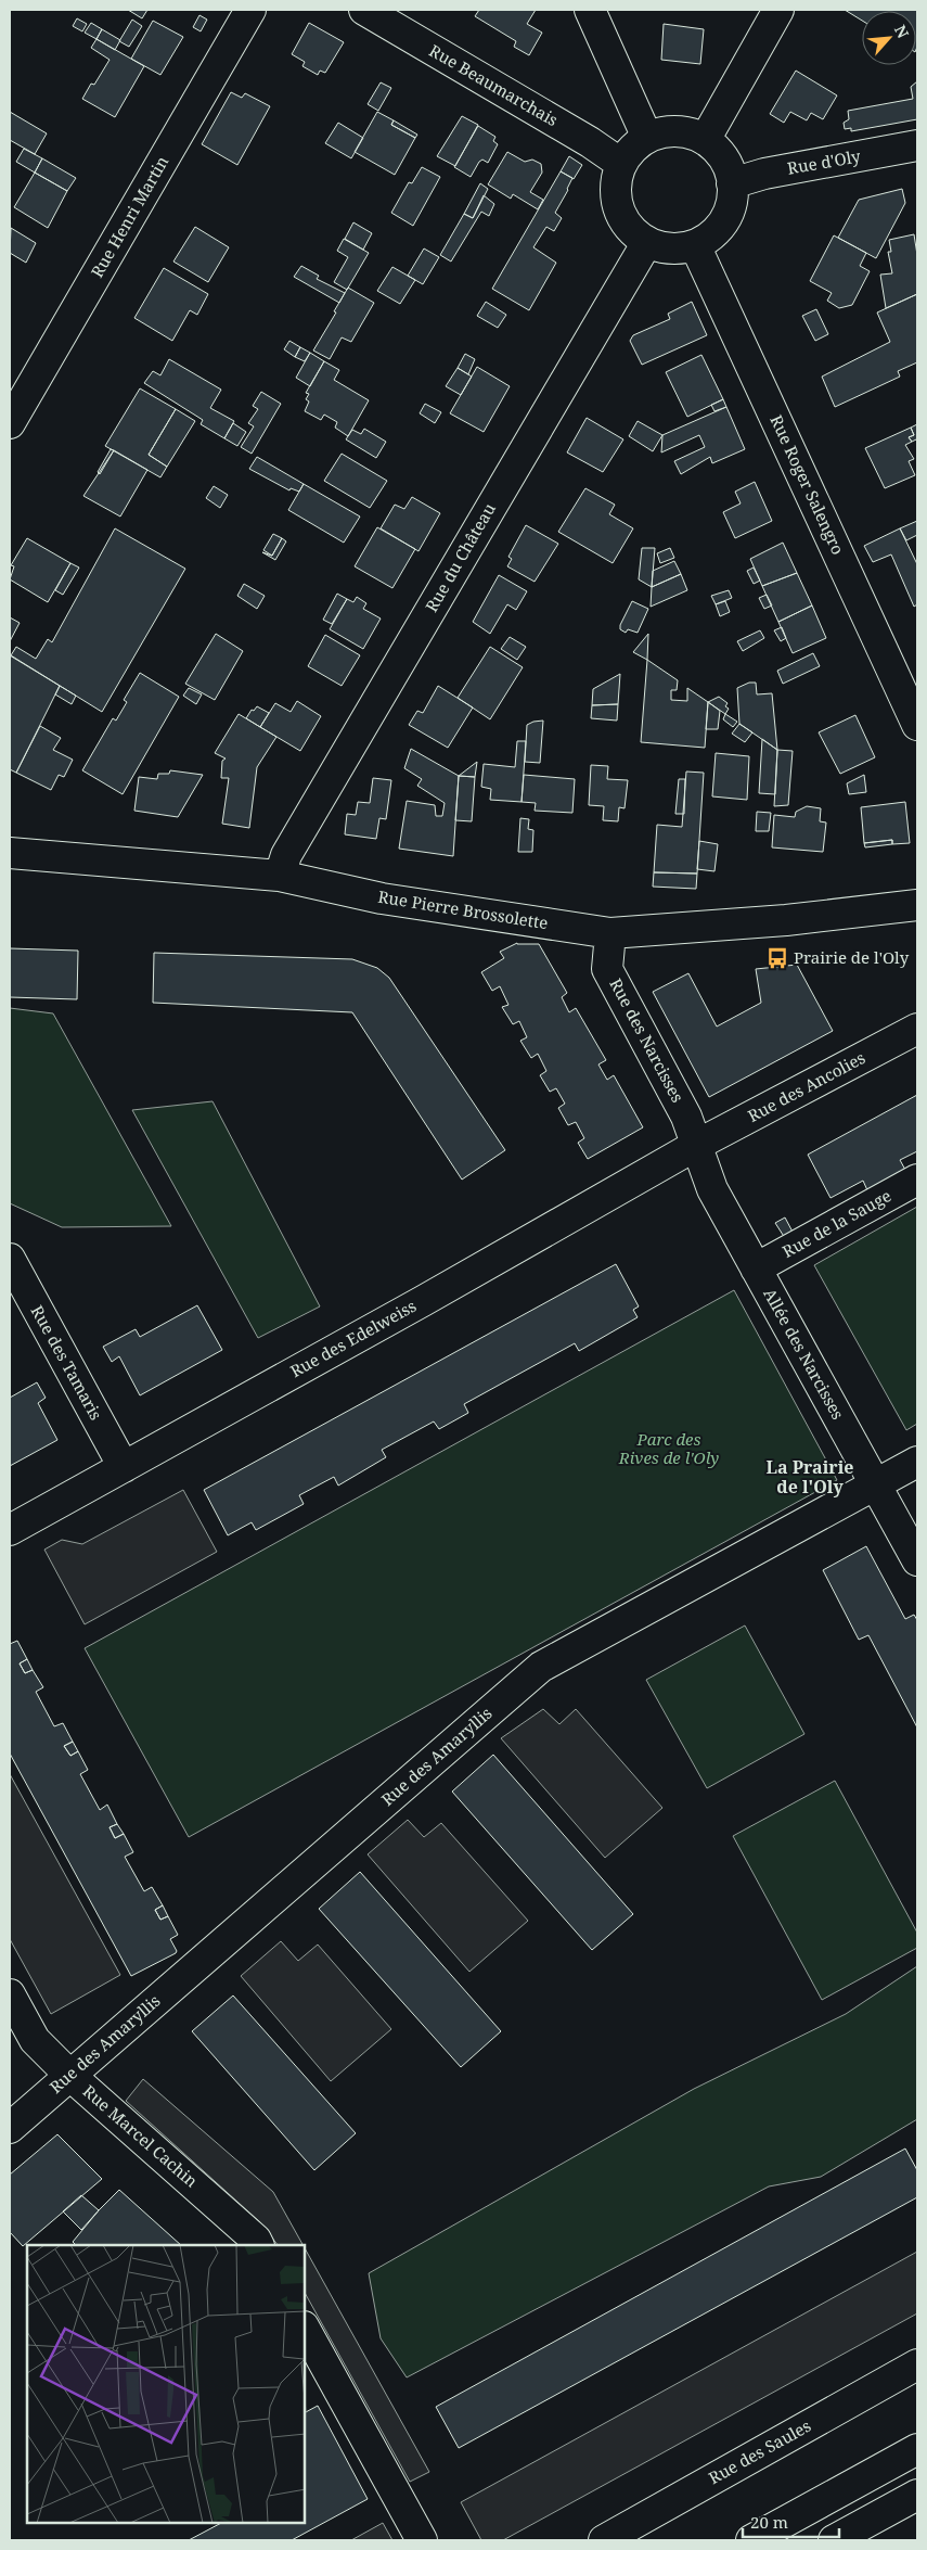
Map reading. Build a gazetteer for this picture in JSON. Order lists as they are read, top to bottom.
{
  "streets": {
    "street": [
      "Rue Beaumarchais",
      "Rue d'Oly",
      "Rue Henri Martin",
      "Rue Roger Salengro",
      "Rue du Château",
      "Rue Pierre Brossolette",
      "Rue des Narcisses",
      "Rue des Ancolies",
      "Rue de la Sauge",
      "Rue des Edelweiss",
      "Allée des Narcisses",
      "Rue des Tamaris",
      "Rue des Amaryllis",
      "Rue Marcel Cachin",
      "Rue des Saules"
    ]
  },
  "crossings": [
    ["Rue Beaumarchais", "Rue d'Oly"],
    ["Rue Beaumarchais", "Rue Roger Salengro"],
    ["Rue Beaumarchais", "Rue du Château"],
    ["Rue d'Oly", "Rue Roger Salengro"],
    ["Rue d'Oly", "Rue du Château"],
    ["Rue Roger Salengro", "Rue du Château"],
    ["Rue du Château", "Rue Pierre Brossolette"],
    ["Rue Pierre Brossolette", "Rue des Narcisses"],
    ["Rue des Narcisses", "Rue des Ancolies"],
    ["Rue des Narcisses", "Rue des Edelweiss"],
    ["Rue des Narcisses", "Allée des Narcisses"],
    ["Rue des Ancolies", "Rue des Edelweiss"],
    ["Rue des Ancolies", "Allée des Narcisses"],
    ["Rue de la Sauge", "Allée des Narcisses"],
    ["Rue des Edelweiss", "Allée des Narcisses"],
    ["Rue des Edelweiss", "Rue des Tamaris"],
    ["Allée des Narcisses", "Rue des Amaryllis"],
    ["Rue des Amaryllis", "Rue Marcel Cachin"]
  ],
  "districts": ["La Prairie de l'Oly"],
  "parks": ["Parc des Rives de l'Oly"],
  "places": {
    "bus stop": ["Prairie de l'Oly"]
  },
  "scale_bar": "20 m",
  "north": "top right"
}
